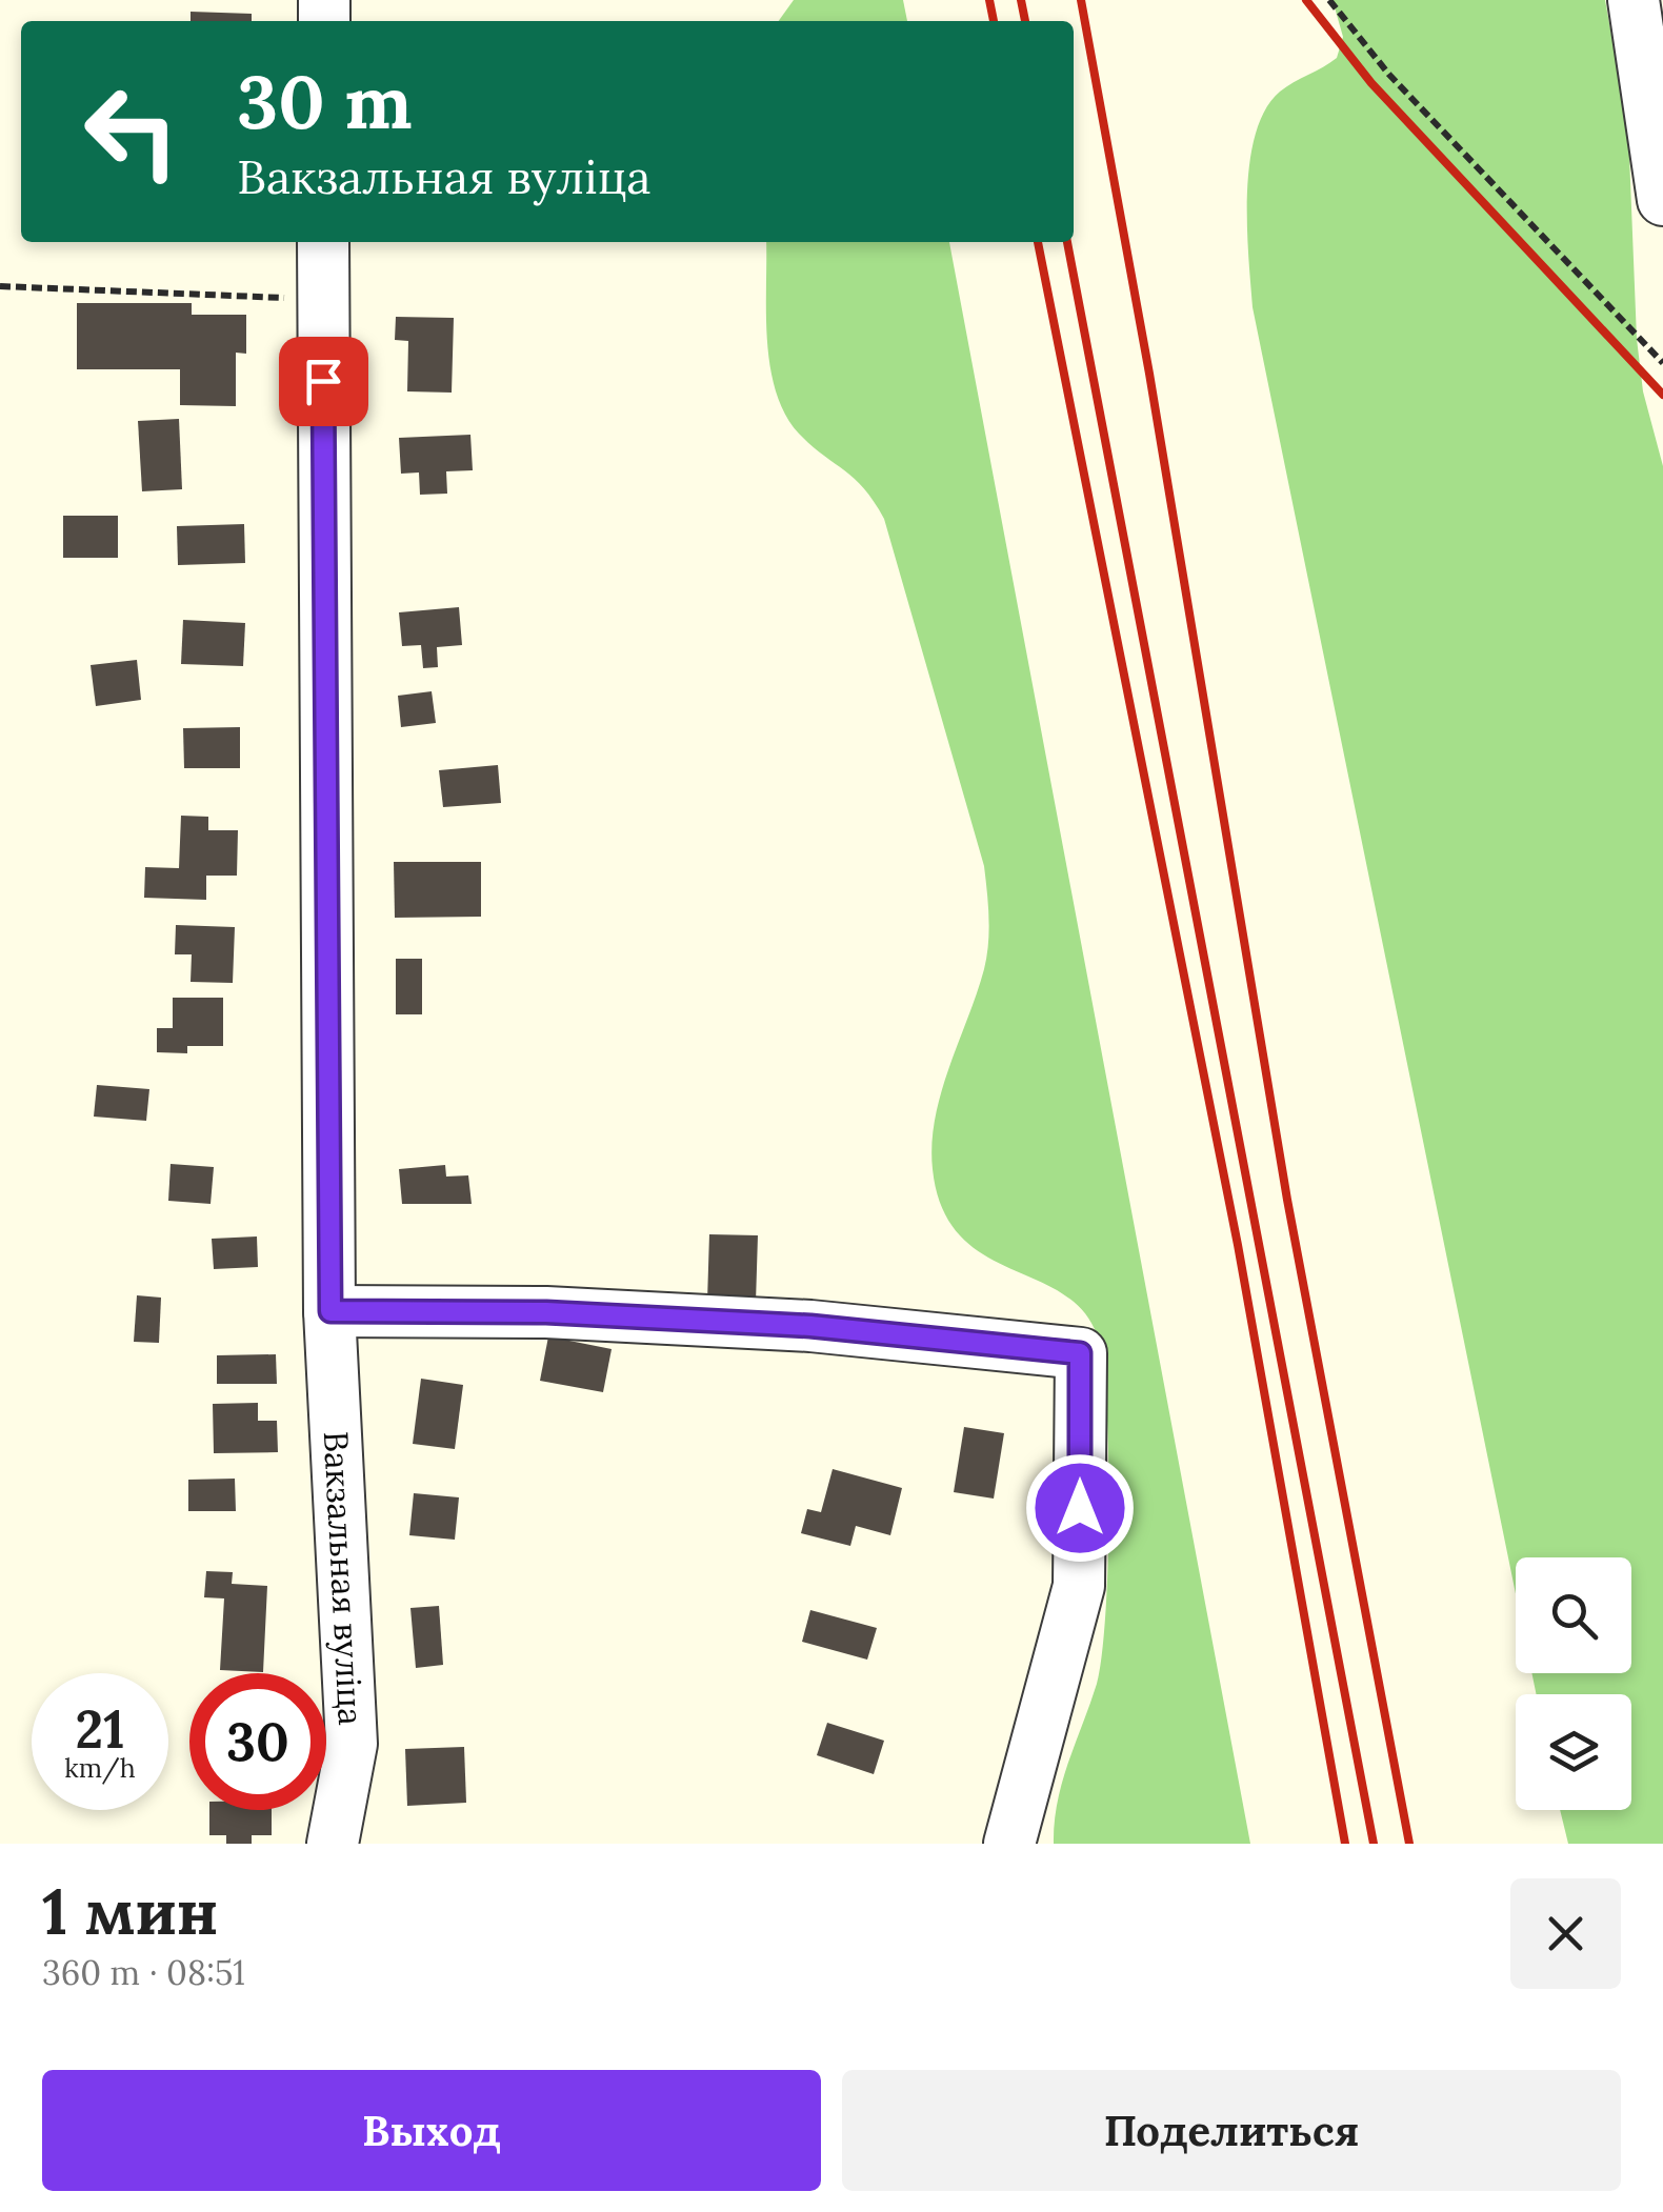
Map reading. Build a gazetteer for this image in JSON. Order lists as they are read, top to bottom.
{
  "streets": {
    "street": ["Вакзальная вуліца"]
  },
  "page": {
    "turn": ["30 m", "Вакзальная вуліца"],
    "speed": "21 km/h",
    "limit": "30",
    "heading": ["1 мин", "360 m · 08:51"],
    "buttons": ["Выход", "Поделиться"]
  }
}
